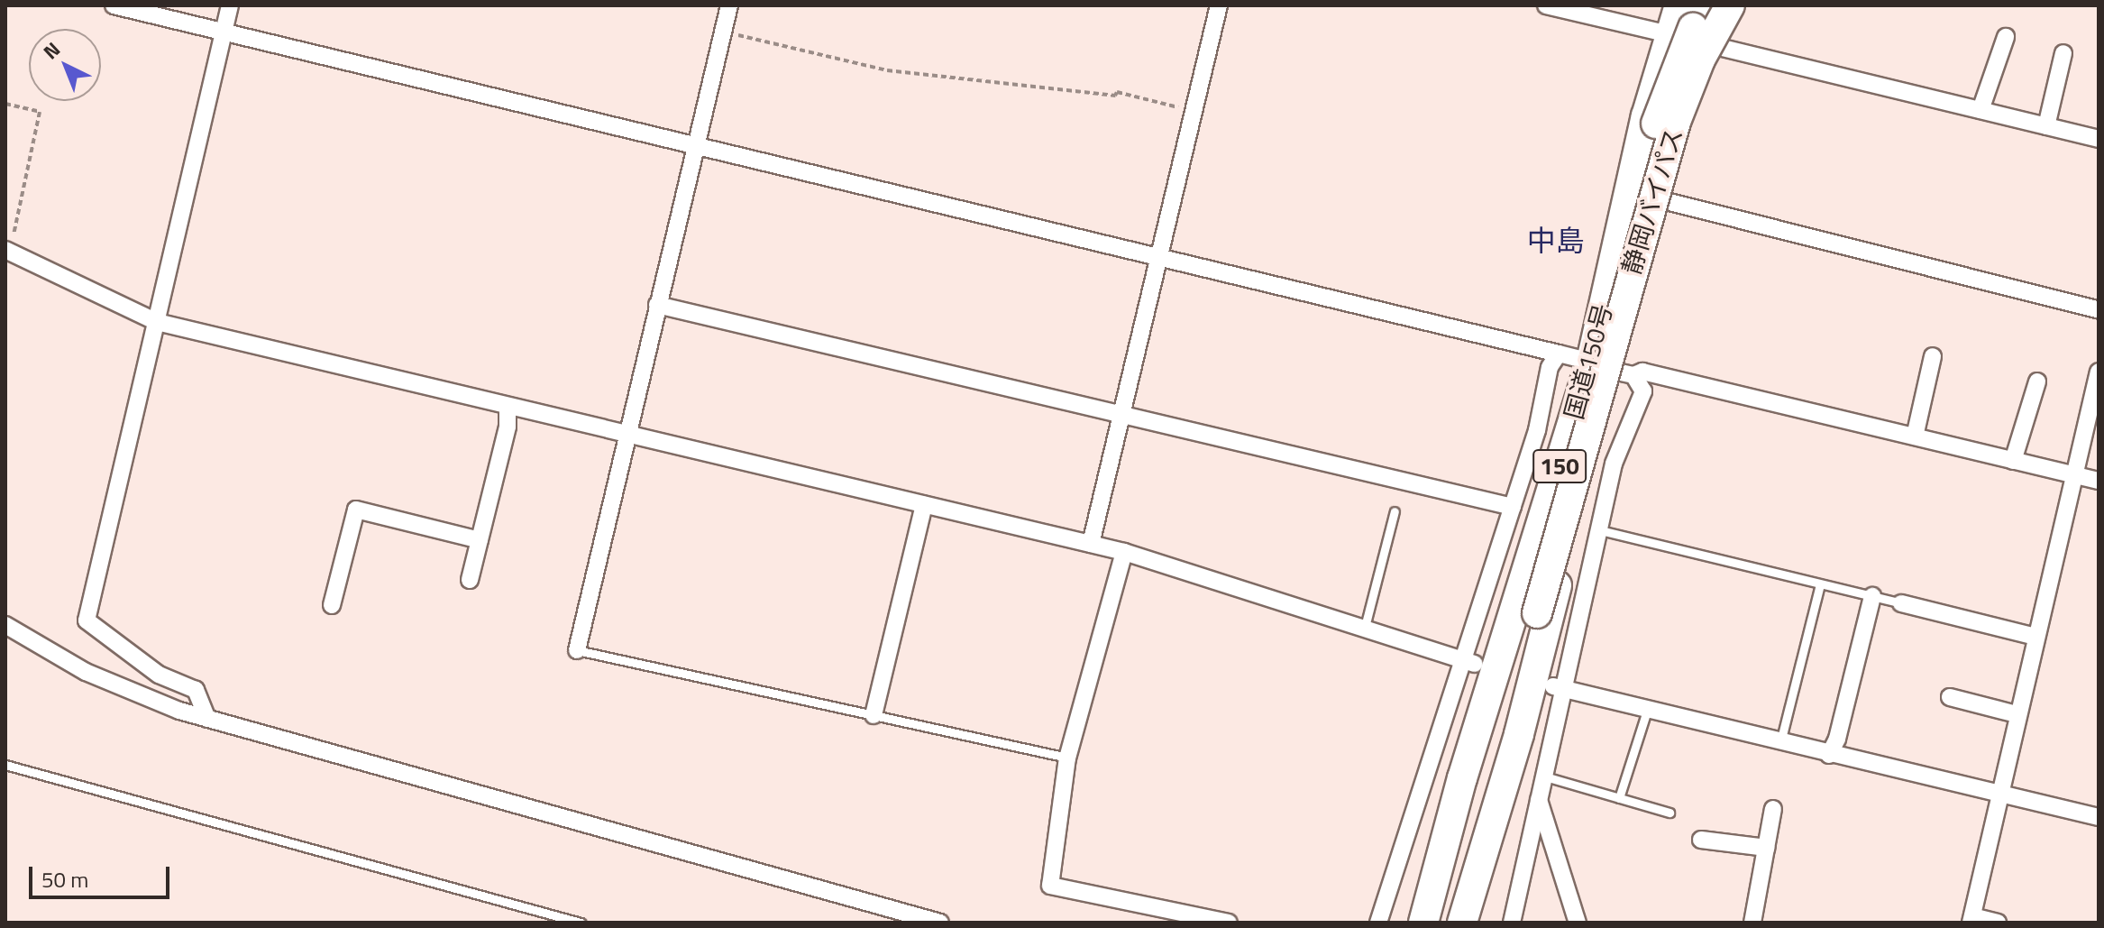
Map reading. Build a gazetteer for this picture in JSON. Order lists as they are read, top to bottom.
{
  "streets": {
    "highway": ["静岡バイパス", "国道150号", "150"]
  },
  "crossings": [
    ["静岡バイパス", "国道150号"],
    ["静岡バイパス", "150"]
  ],
  "districts": ["中島"],
  "scale_bar": "50 m",
  "north": "top left"
}
